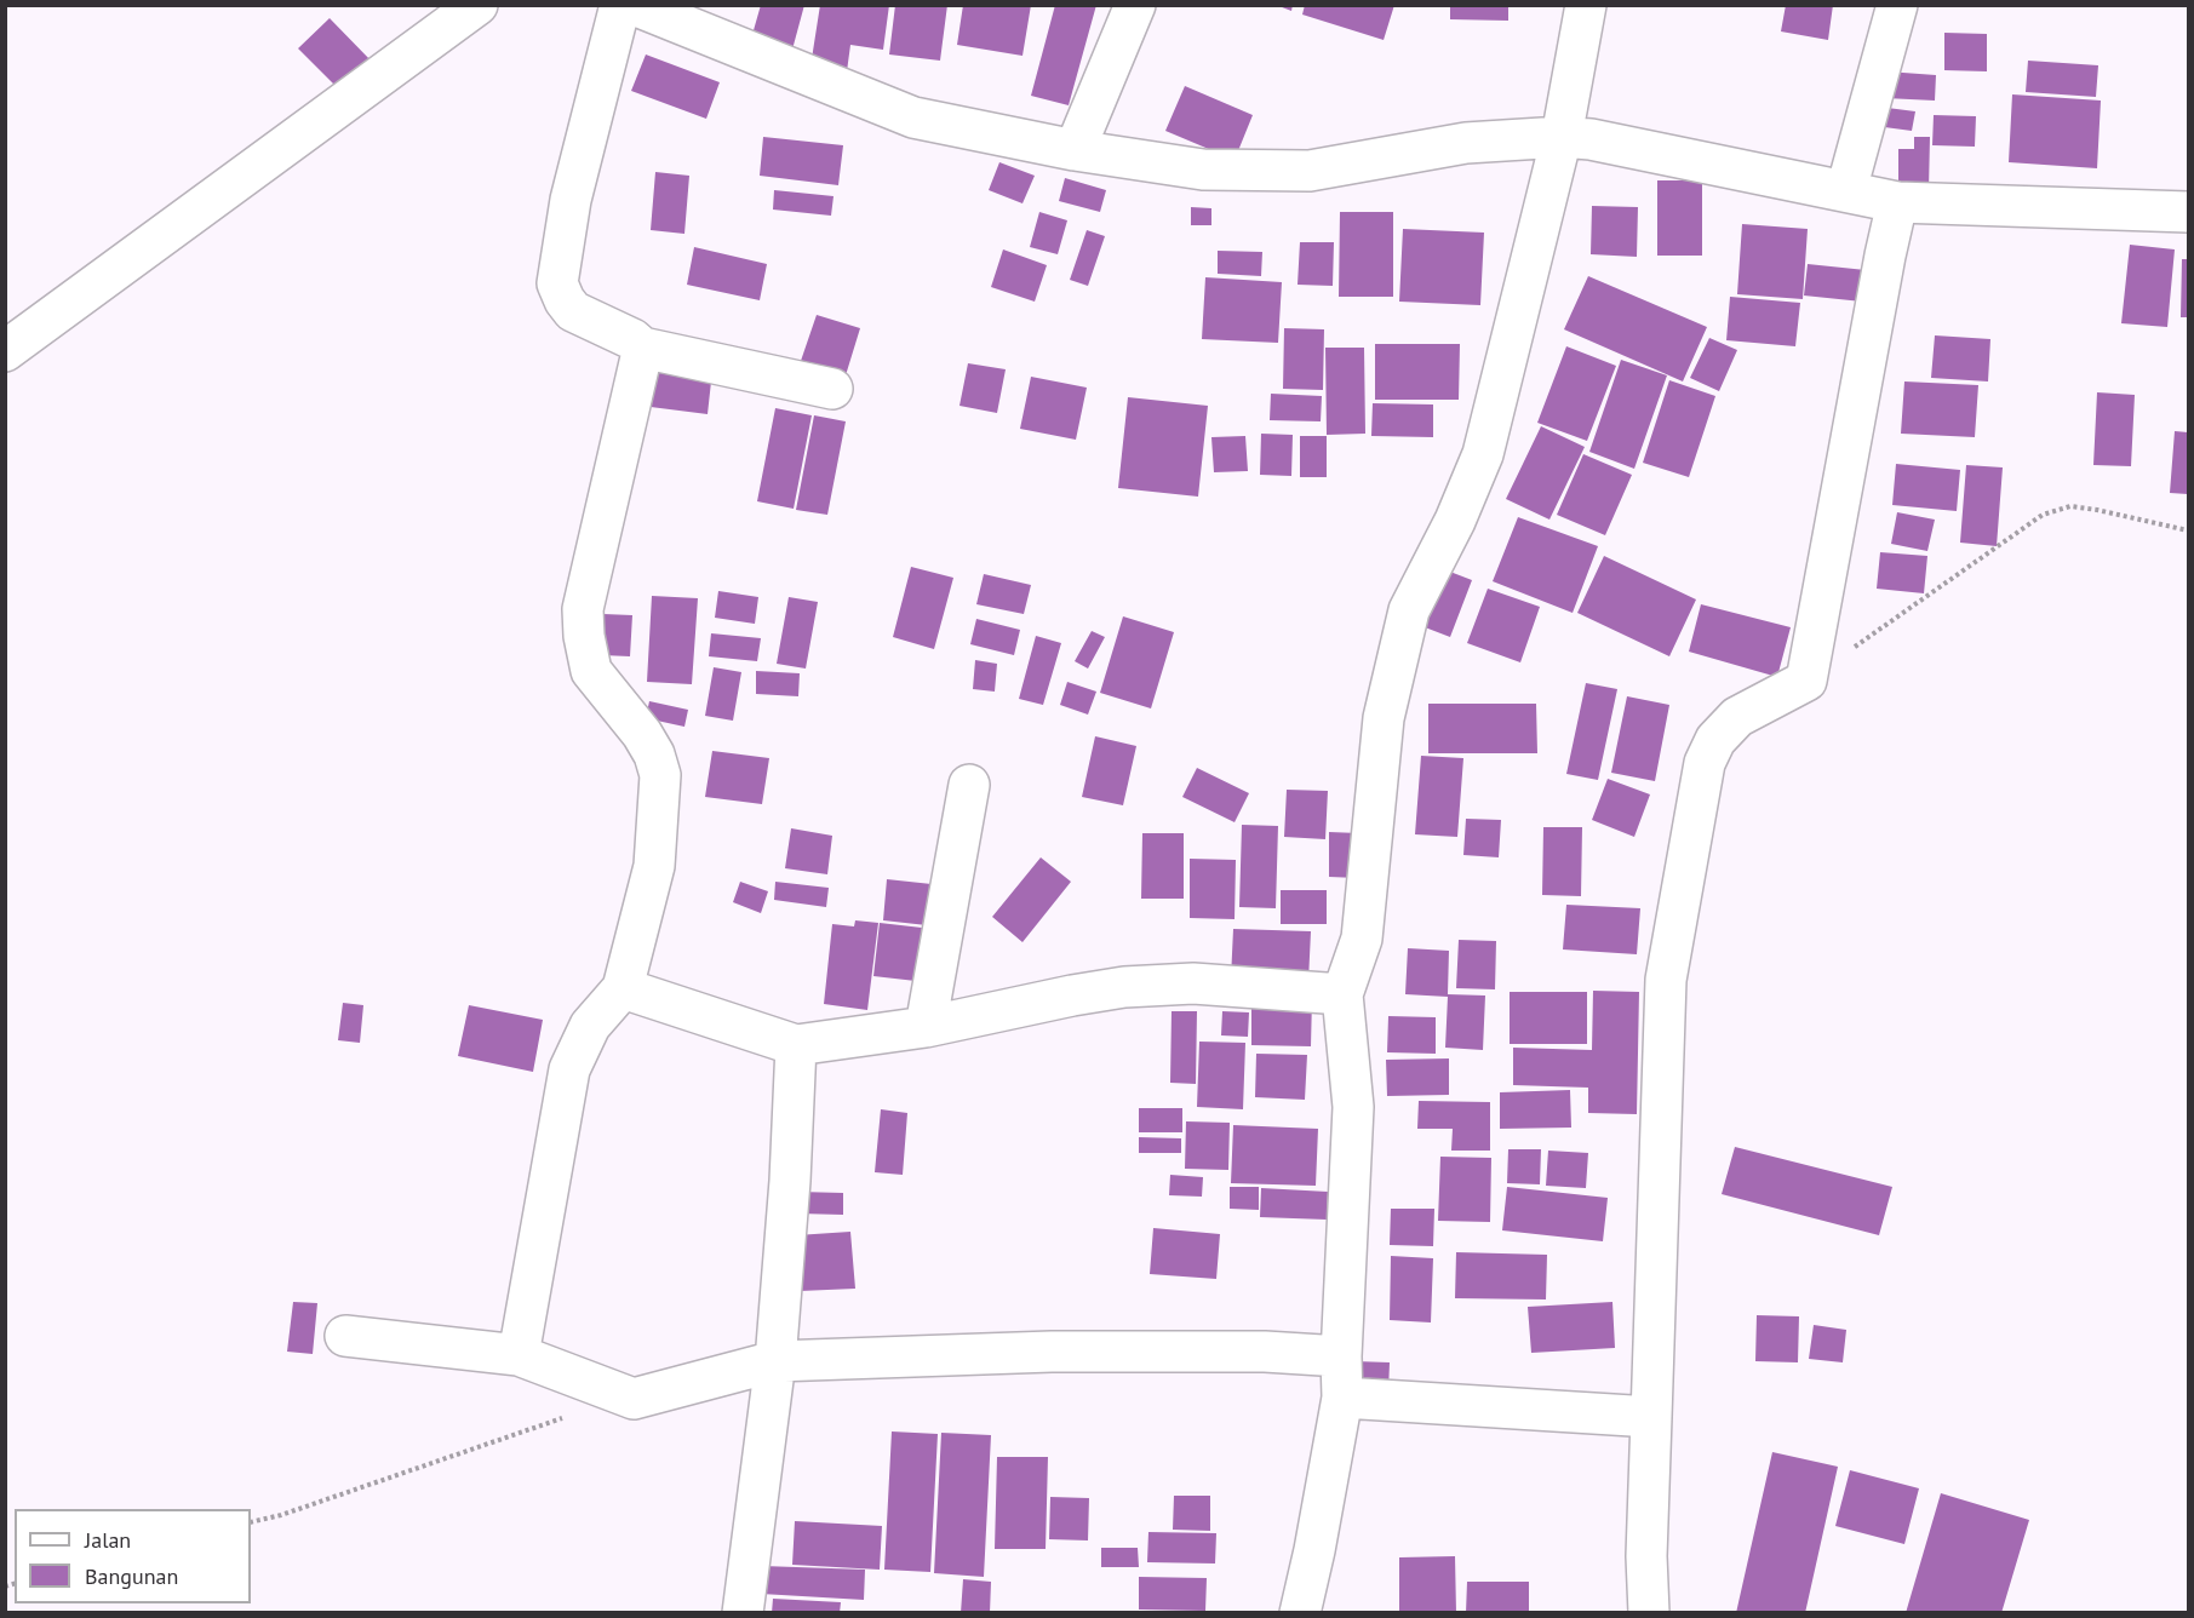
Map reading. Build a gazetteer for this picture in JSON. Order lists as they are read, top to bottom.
{
  "legend": ["Jalan", "Bangunan"]
}
